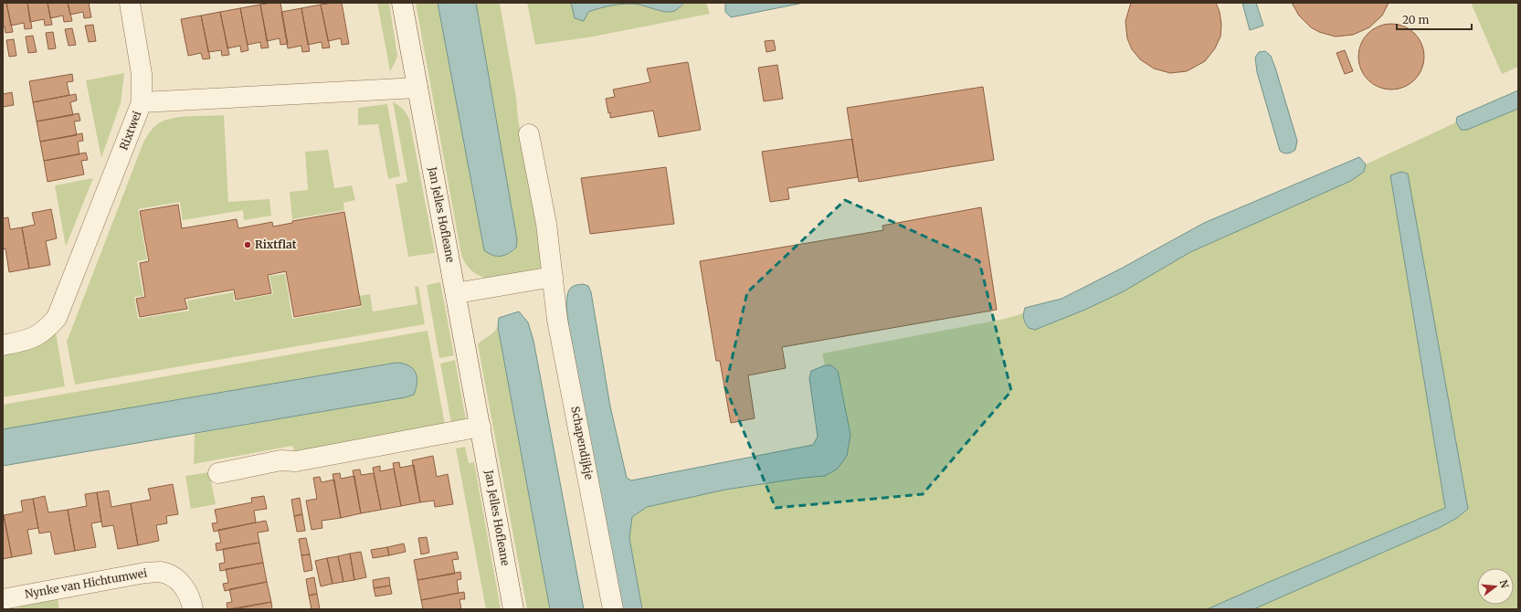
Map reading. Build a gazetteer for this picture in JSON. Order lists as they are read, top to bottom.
{
  "streets": {
    "street": [
      "Rixtwei",
      "Jan Jelles Hofleane",
      "Schapendijkje",
      "Nynke van Hichtumwei"
    ]
  },
  "crossings": [
    ["Rixtwei", "Jan Jelles Hofleane"]
  ],
  "places": ["Rixtflat"],
  "scale_bar": "20 m",
  "north": "right"
}
